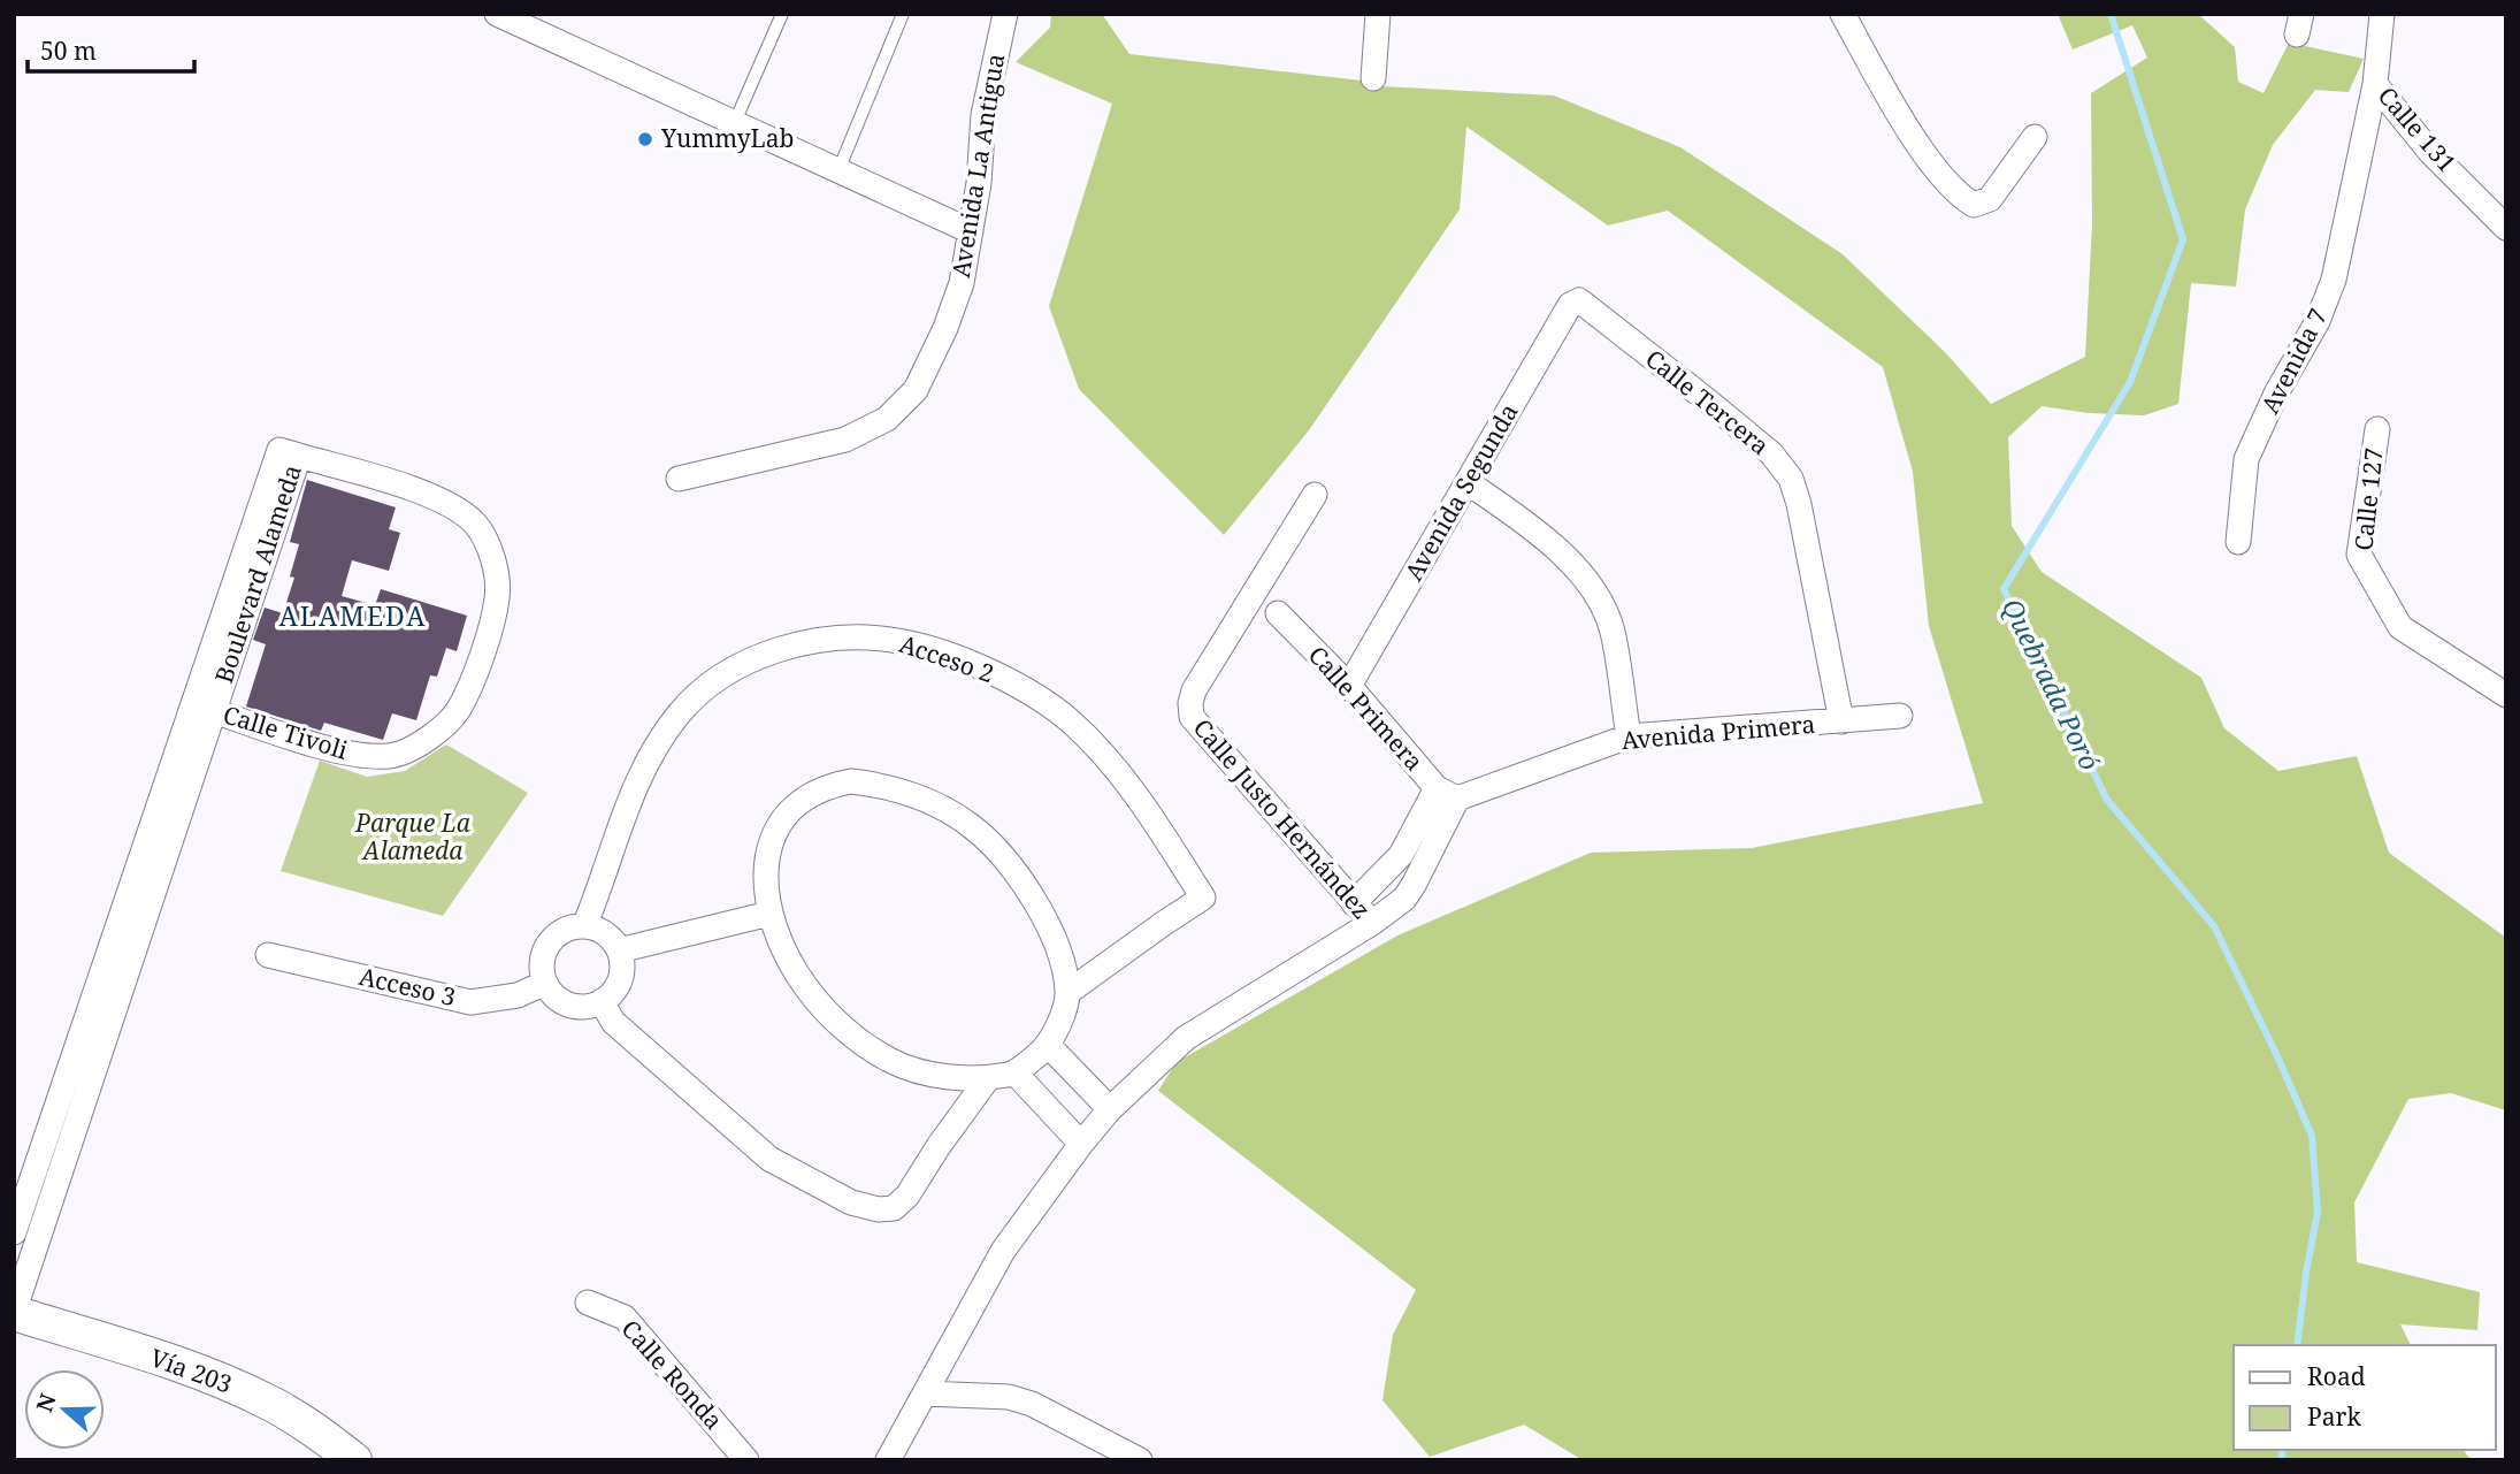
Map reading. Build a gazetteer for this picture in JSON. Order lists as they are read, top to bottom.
{
  "streets": {
    "main road": ["Vía 203"],
    "street": [
      "Calle 131",
      "Avenida La Antigua",
      "Avenida 7",
      "Calle Tercera",
      "Avenida Segunda",
      "Calle 127",
      "Boulevard Alameda",
      "Acceso 2",
      "Calle Primera",
      "Calle Tivoli",
      "Avenida Primera",
      "Calle Justo Hernández",
      "Acceso 3",
      "Calle Ronda"
    ]
  },
  "crossings": [
    ["Calle 131", "Avenida 7"],
    ["Calle Tercera", "Avenida Segunda"],
    ["Calle Tercera", "Avenida Primera"],
    ["Avenida Segunda", "Calle Primera"],
    ["Boulevard Alameda", "Calle Tivoli"],
    ["Boulevard Alameda", "Vía 203"],
    ["Acceso 2", "Acceso 3"],
    ["Calle Primera", "Avenida Primera"]
  ],
  "districts": ["ALAMEDA"],
  "water": ["Quebrada Poró"],
  "parks": ["Parque La Alameda"],
  "places": ["YummyLab"],
  "legend": ["Road", "Park"],
  "scale_bar": "50 m",
  "north": "left"
}
